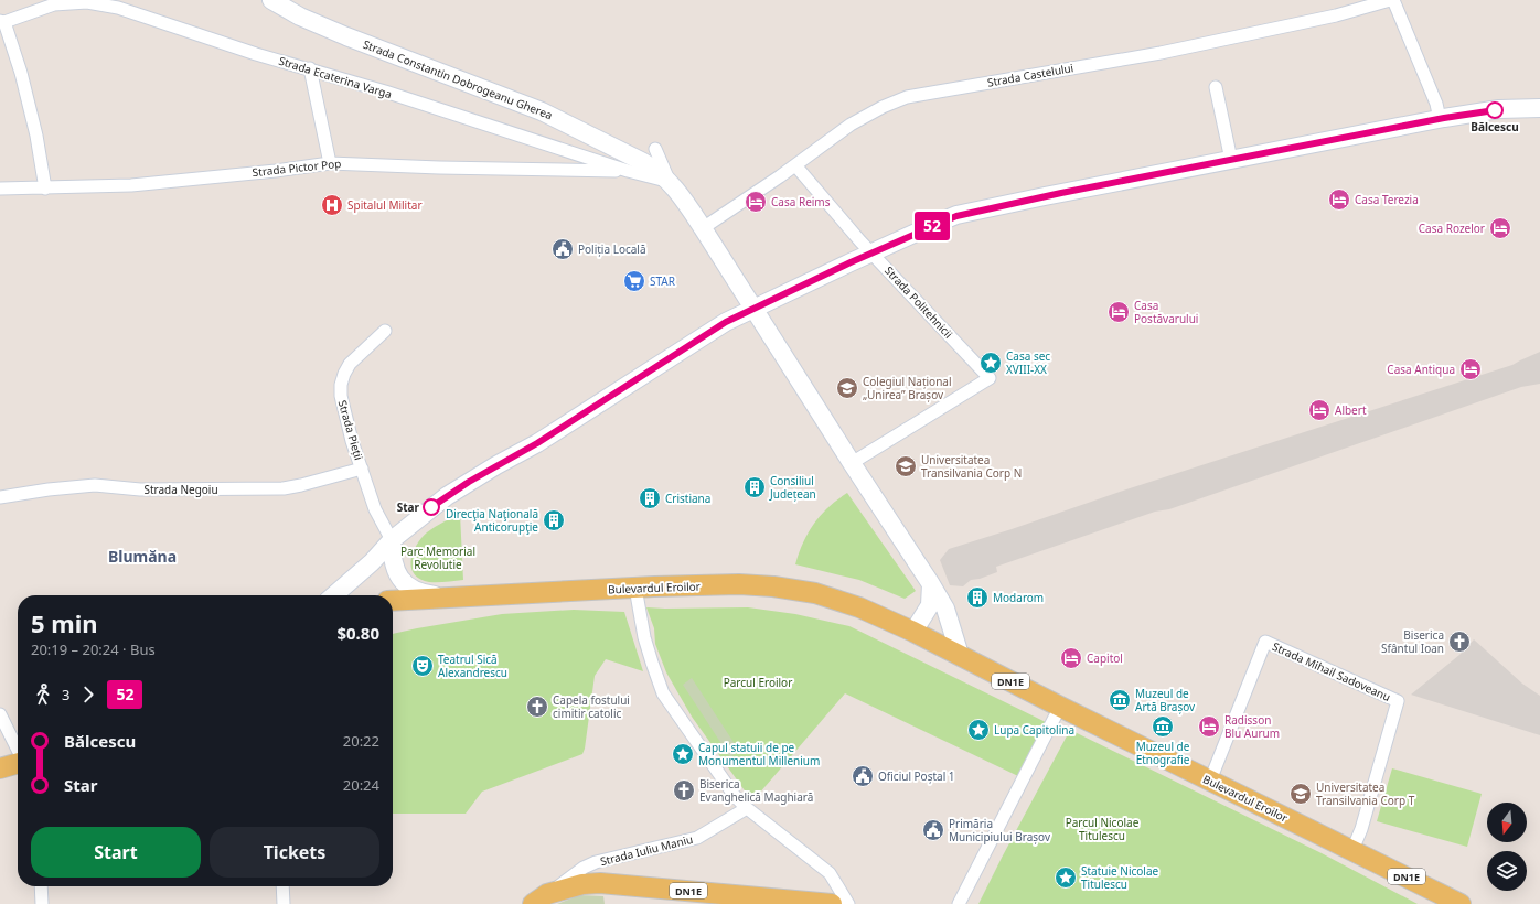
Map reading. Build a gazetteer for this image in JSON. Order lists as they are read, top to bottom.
{
  "streets": {
    "main road": ["Bulevardul Eroilor", "DN1E", "Strada Iuliu Maniu"],
    "street": [
      "Strada Castelului",
      "Strada Ecaterina Varga",
      "Strada Constantin Dobrogeanu Gherea",
      "Strada Pictor Pop",
      "Strada Politehnicii",
      "Strada Pieții",
      "Strada Negoiu",
      "Strada Mihail Sadoveanu"
    ]
  },
  "crossings": [
    ["Strada Castelului", "Strada Constantin Dobrogeanu Gherea"],
    ["Strada Castelului", "Strada Politehnicii"],
    ["Strada Ecaterina Varga", "Strada Constantin Dobrogeanu Gherea"],
    ["Strada Ecaterina Varga", "Strada Pictor Pop"],
    ["Strada Pieții", "Strada Negoiu"],
    ["Bulevardul Eroilor", "Strada Mihail Sadoveanu"]
  ],
  "districts": ["Blumăna"],
  "parks": ["Parc Memorial Revolutie", "Parcul Eroilor", "Parcul Nicolae Titulescu"],
  "places": {
    "other": ["Bălcescu", "Star"],
    "hotel": [
      "Casa Terezia",
      "Casa Reims",
      "Casa Rozelor",
      "Casa Postăvarului",
      "Casa Antiqua",
      "Albert",
      "Capitol",
      "Radisson Blu Aurum"
    ],
    "hospital": ["Spitalul Militar"],
    "public building": ["Poliția Locală", "Oficiul Poștal 1", "Primăria Municipiului Brașov"],
    "supermarket": ["STAR"],
    "place": [
      "Casa sec XVIII-XX",
      "Lupa Capitolina",
      "Capul statuii de pe Monumentul Millenium",
      "Statuie Nicolae Titulescu"
    ],
    "school or university": ["Colegiul Național „Unirea” Brașov", "Universitatea Transilvania Corp N", "Universitatea Transilvania Corp T"],
    "building": [
      "Consiliul Județean",
      "Cristiana",
      "Direcţia Naţională Anticorupţie",
      "Modarom"
    ],
    "church": ["Biserica Sfântul Ioan", "Capela fostului cimitir catolic", "Biserica Evanghelică Maghiară"],
    "theatre": ["Teatrul Sică Alexandrescu"],
    "museum": ["Muzeul de Artă Brașov", "Muzeul de Etnografie"]
  },
  "lines": ["bus line 52"],
  "north": "bottom",
  "page": {
    "on_map": "52",
    "heading": ["5 min", "20:19 – 20:24 · Bus", "$0.80"],
    "legs": ["3", "52"],
    "list": [
      {
        "name": "Bălcescu",
        "value": "20:22"
      },
      {
        "name": "Star",
        "value": "20:24"
      }
    ],
    "buttons": ["Start", "Tickets"]
  }
}
